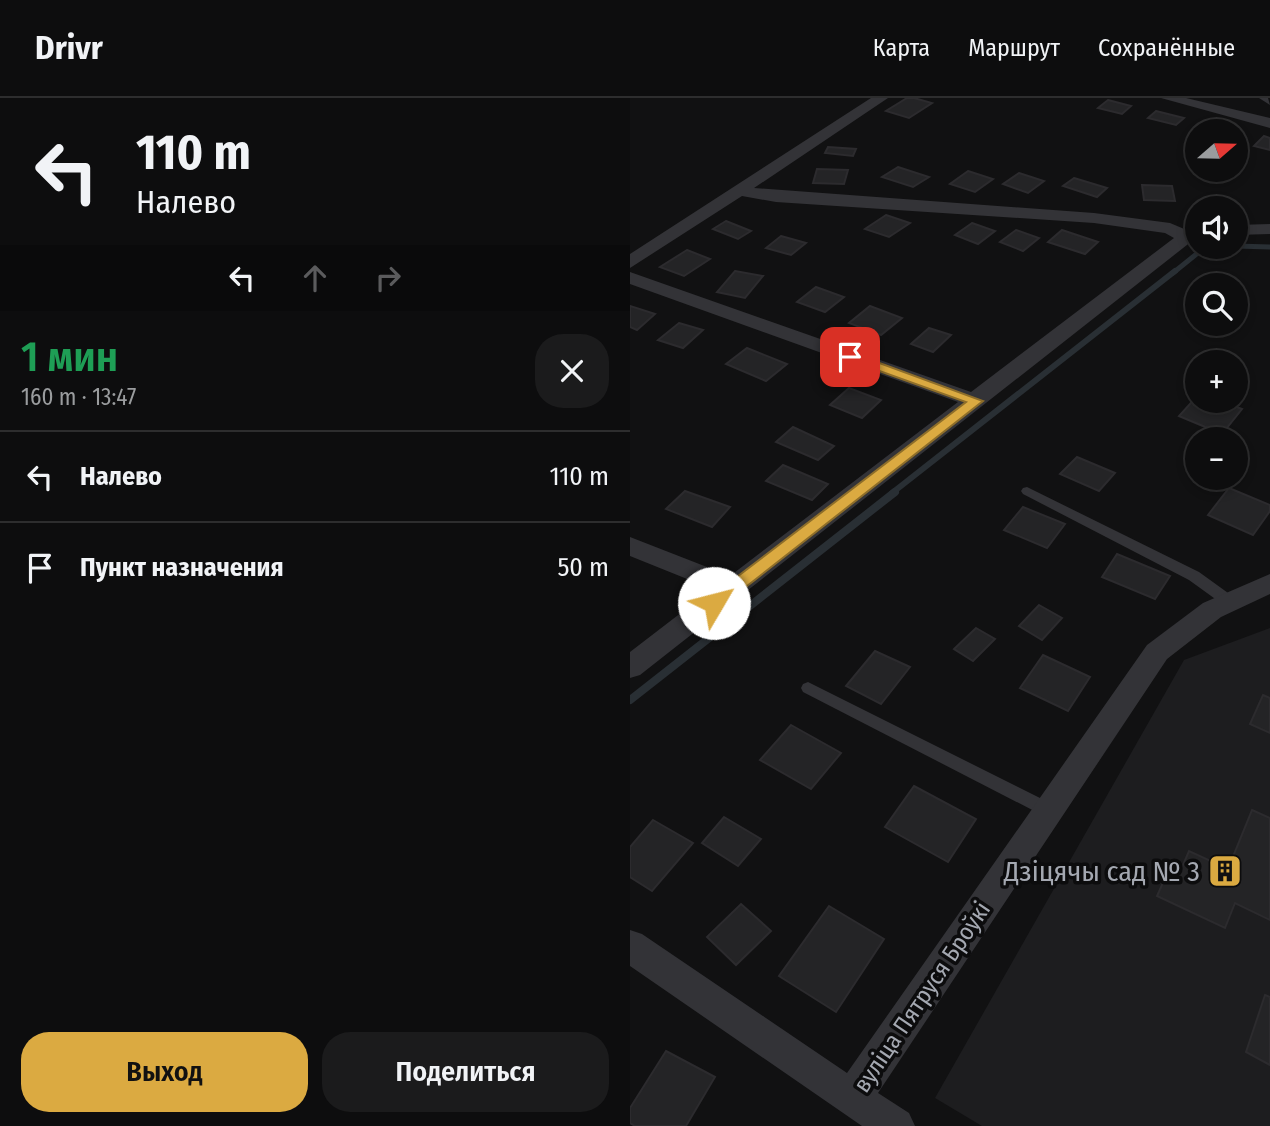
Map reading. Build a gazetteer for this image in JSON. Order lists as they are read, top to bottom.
{
  "streets": {
    "street": ["вуліца Пятруся Броўкі"]
  },
  "places": {
    "building": ["Дзіцячы сад № 3"]
  },
  "north": "right",
  "page": {
    "header": "Drivr",
    "nav": ["Карта", "Маршрут", "Сохранённые"],
    "turn": ["110 m", "Налево"],
    "map_buttons": ["+", "−"],
    "heading": ["1 мин", "160 m · 13:47"],
    "list": [
      {
        "name": "Налево",
        "value": "110 m"
      },
      {
        "name": "Пункт назначения",
        "value": "50 m"
      }
    ],
    "buttons": ["Выход", "Поделиться"]
  }
}
